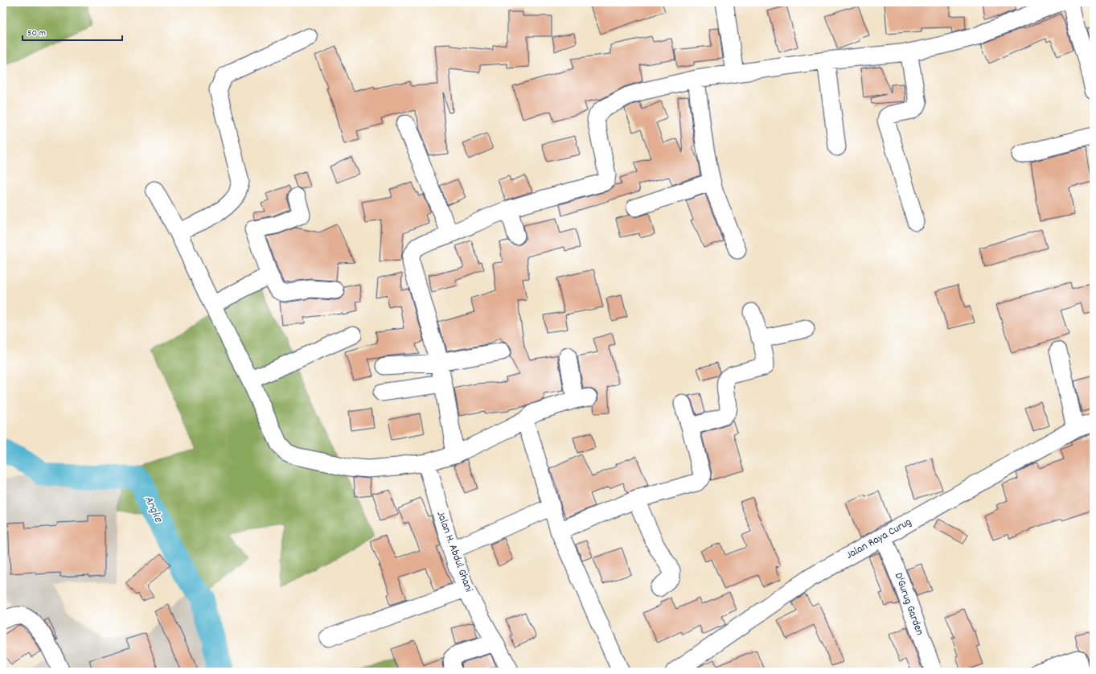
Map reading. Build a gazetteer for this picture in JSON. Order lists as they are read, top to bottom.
{
  "streets": {
    "main road": ["Jalan Raya Curug"],
    "street": ["Jalan H. Abdul Ghani", "D'Gurug Garden"]
  },
  "crossings": [
    ["Jalan Raya Curug", "D'Gurug Garden"]
  ],
  "water": ["Angke"],
  "scale_bar": "50 m"
}
